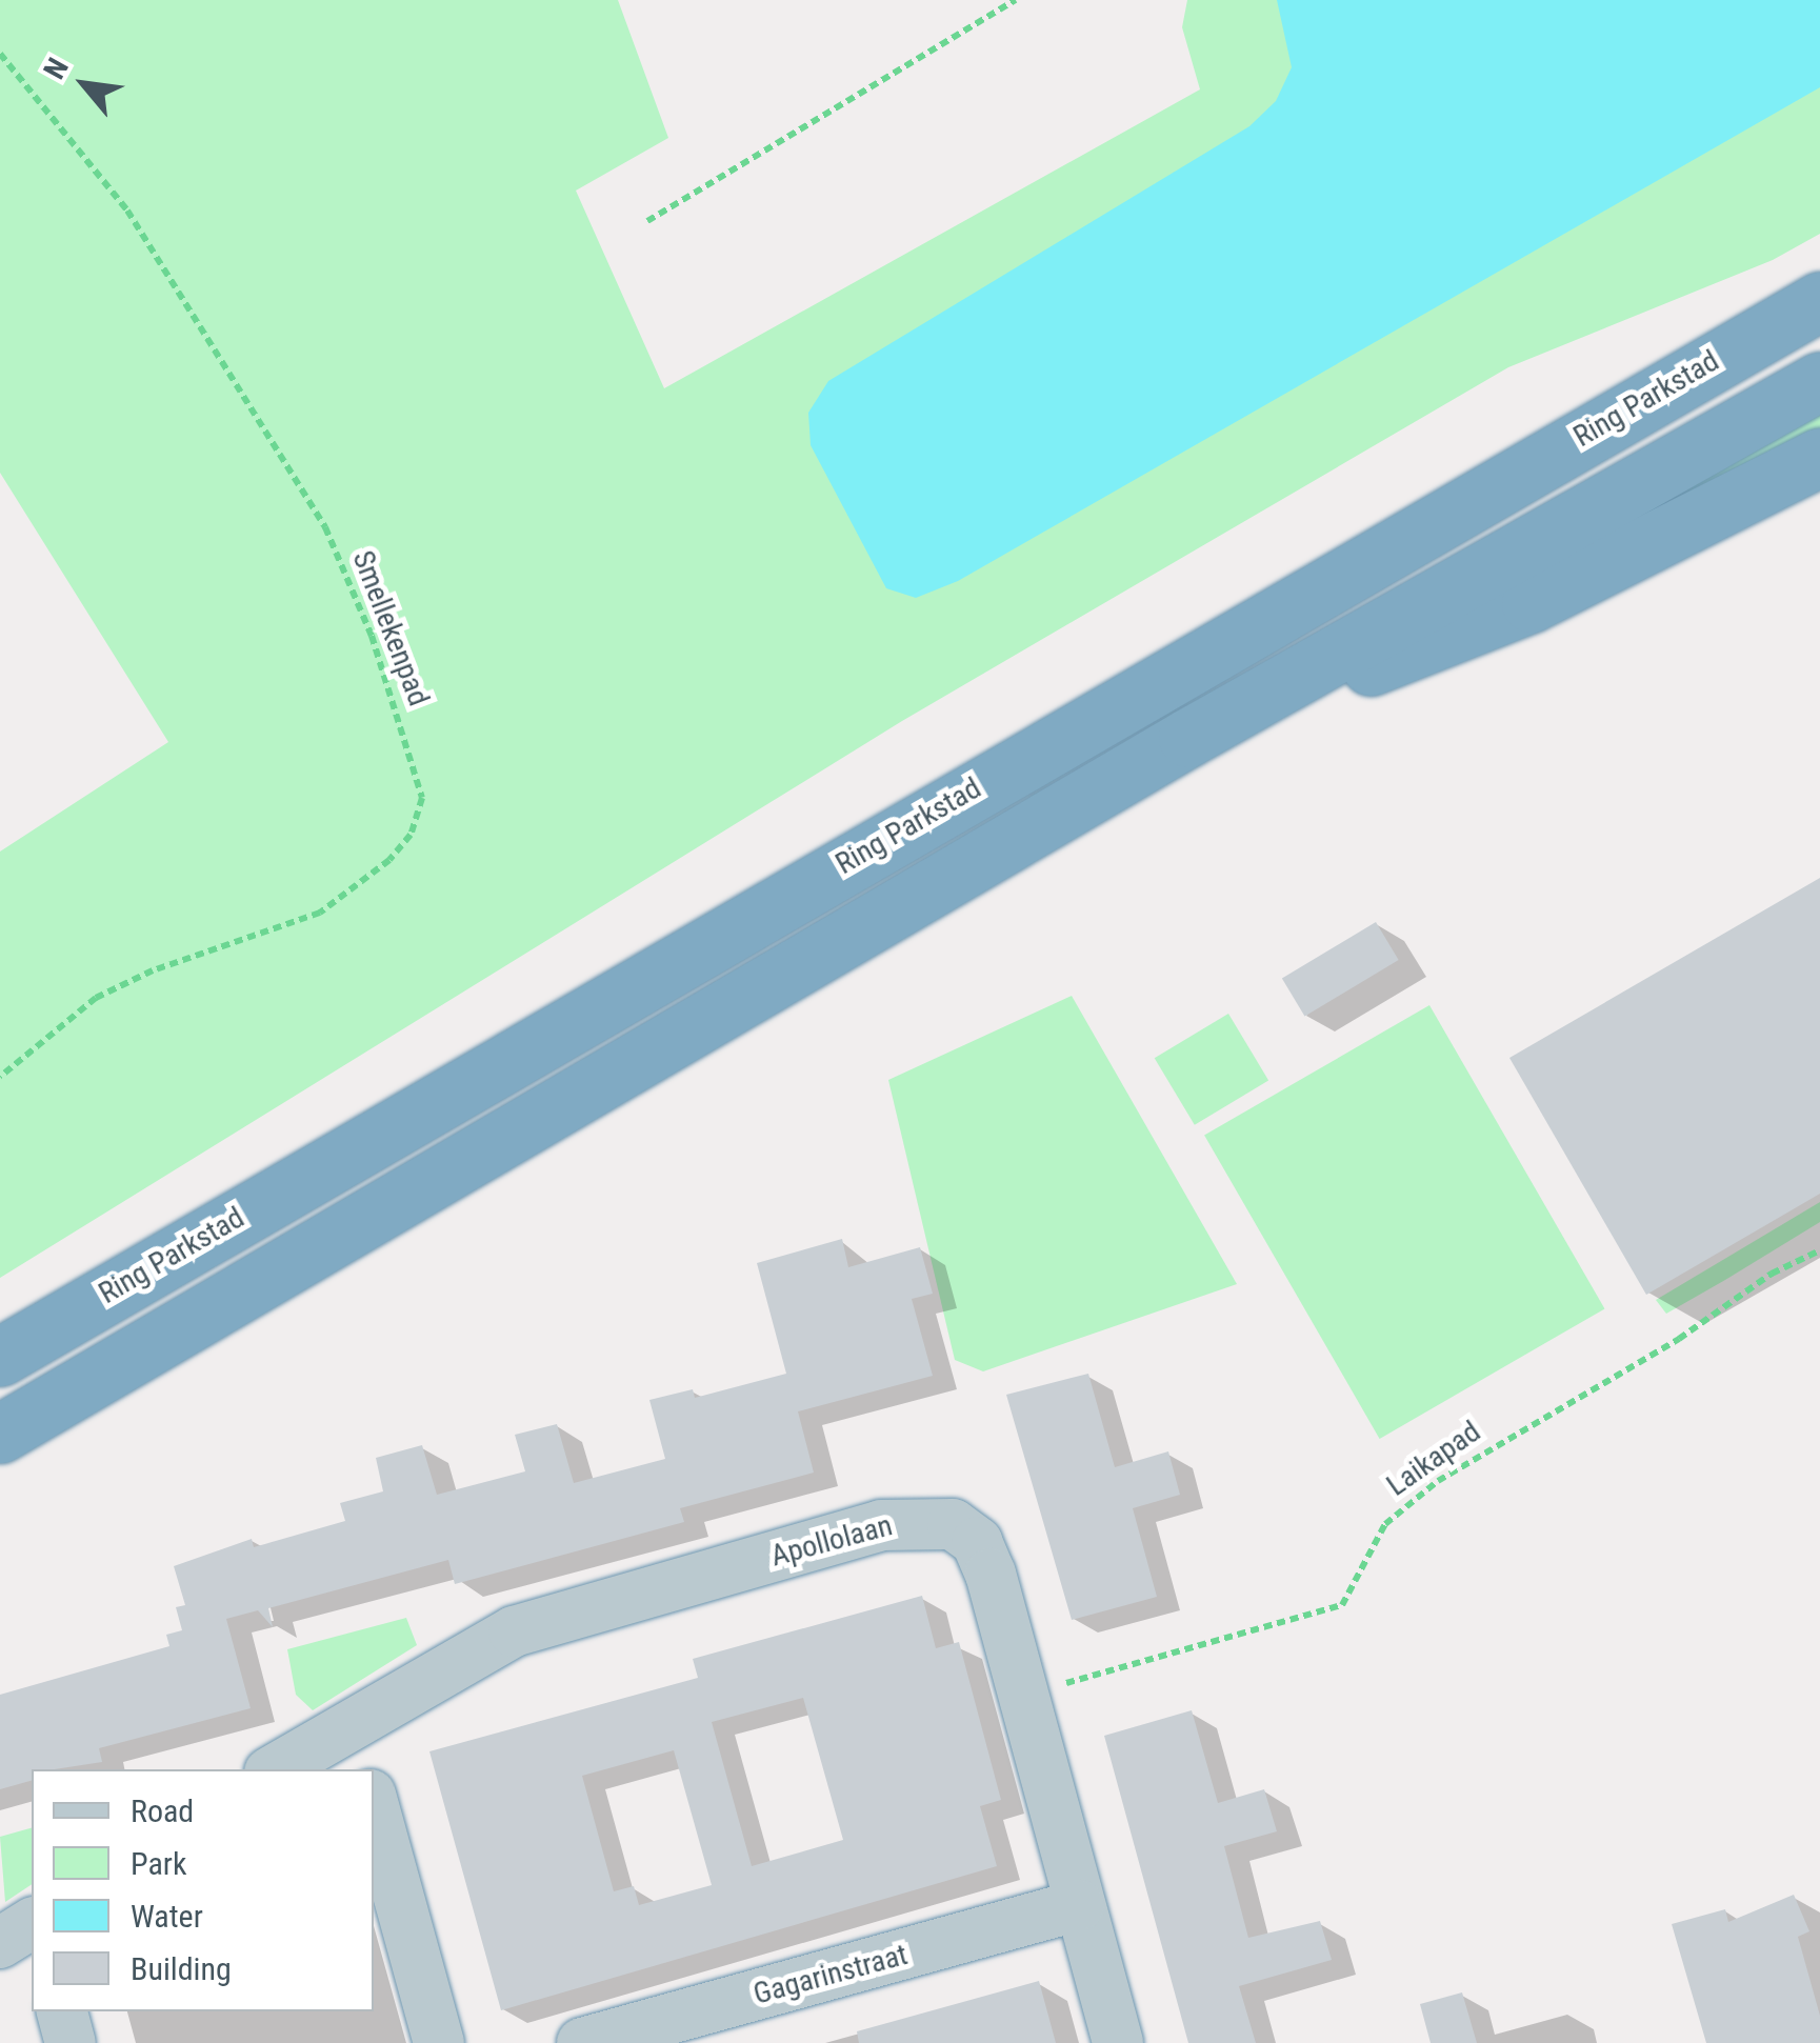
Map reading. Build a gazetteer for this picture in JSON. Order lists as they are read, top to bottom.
{
  "streets": {
    "highway": ["Ring Parkstad"],
    "street": ["Apollolaan", "Gagarinstraat"],
    "path": ["Smellekenpad", "Laikapad"]
  },
  "crossings": [
    ["Laikapad", "Apollolaan"],
    ["Apollolaan", "Gagarinstraat"]
  ],
  "legend": [
    "Road",
    "Park",
    "Water",
    "Building"
  ],
  "north": "top left"
}
